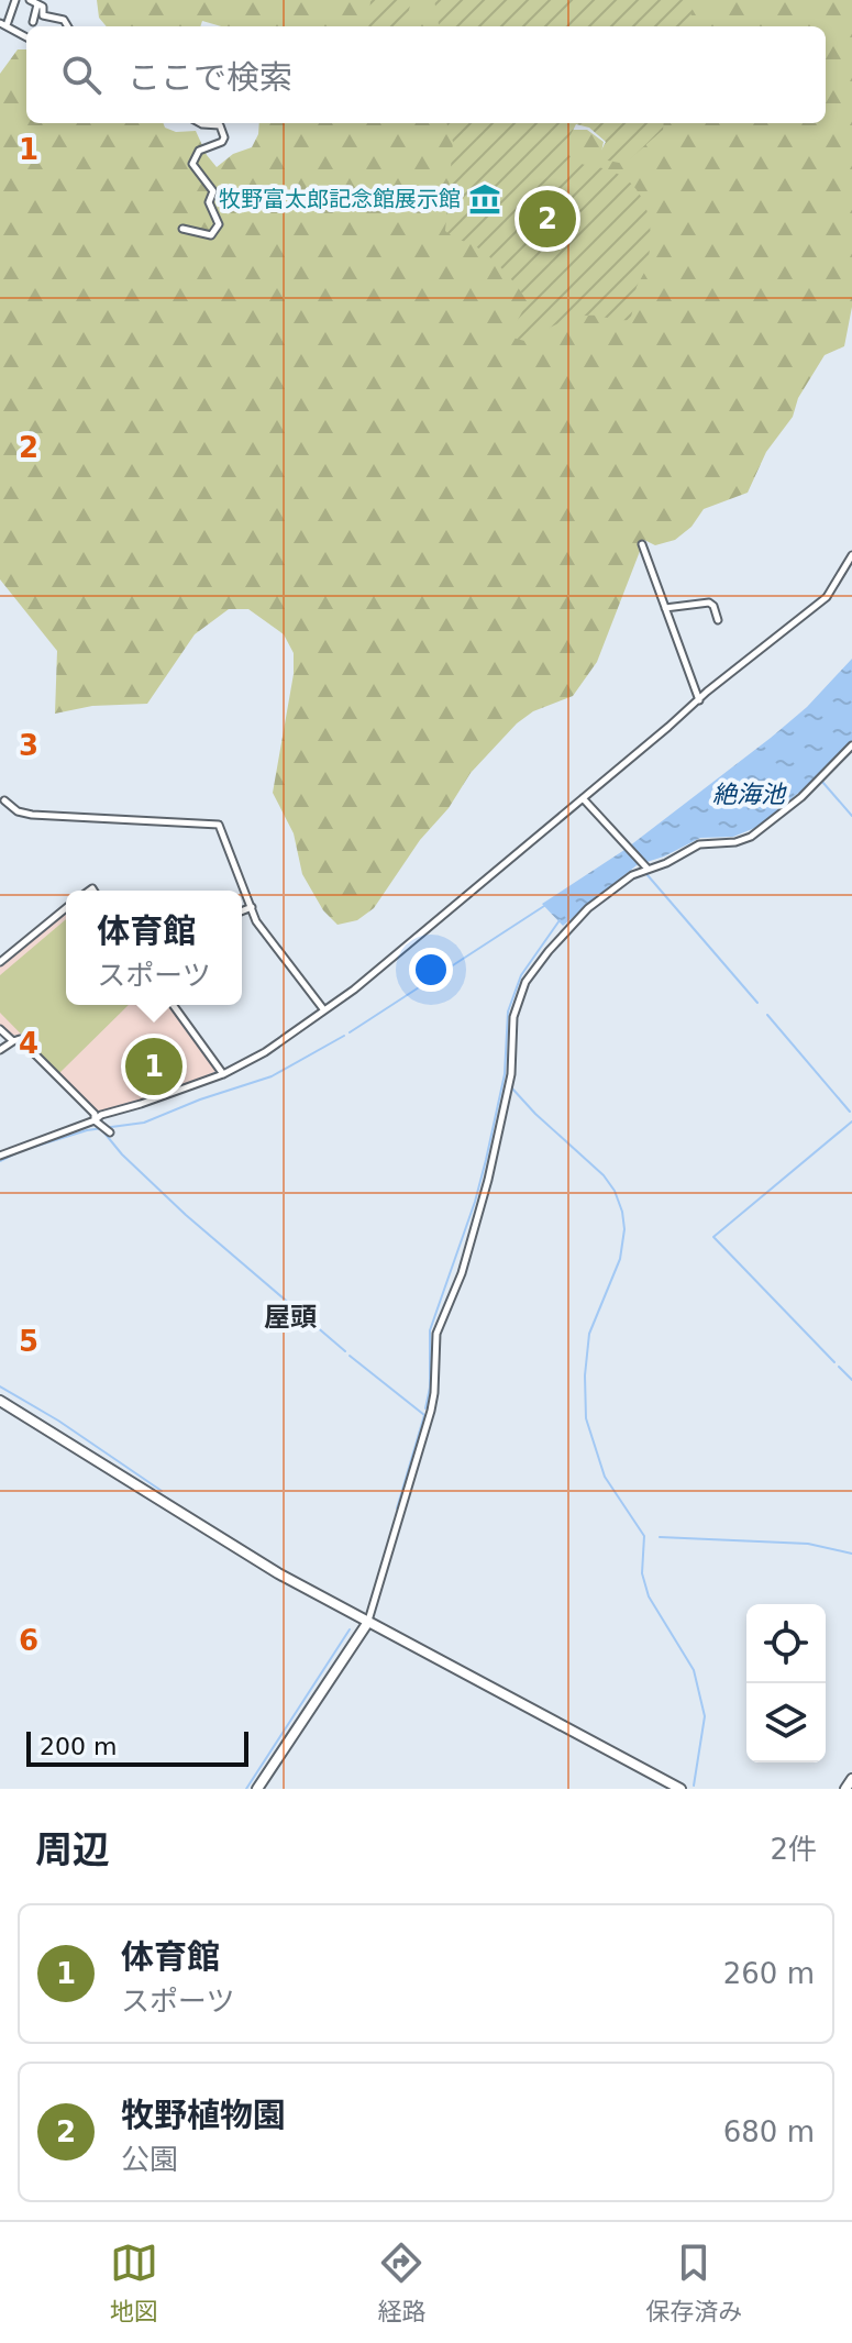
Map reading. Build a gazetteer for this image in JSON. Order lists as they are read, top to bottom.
{
  "districts": ["屋頭"],
  "water": ["絶海池"],
  "places": {
    "museum": ["牧野富太郎記念館展示館"]
  },
  "scale_bar": "200 m",
  "page": {
    "search": "ここで検索",
    "pins": ["2", "1"],
    "popup": ["体育館", "スポーツ"],
    "scale": "200 m",
    "heading": ["周辺", "2件"],
    "list": [
      {
        "mark": "1",
        "name": "体育館",
        "note": "スポーツ",
        "value": "260 m"
      },
      {
        "mark": "2",
        "name": "牧野植物園",
        "note": "公園",
        "value": "680 m"
      }
    ],
    "nav": ["地図", "経路", "保存済み"]
  },
  "grid": {
    "rows": [
      "1",
      "2",
      "3",
      "4",
      "5",
      "6"
    ]
  }
}
